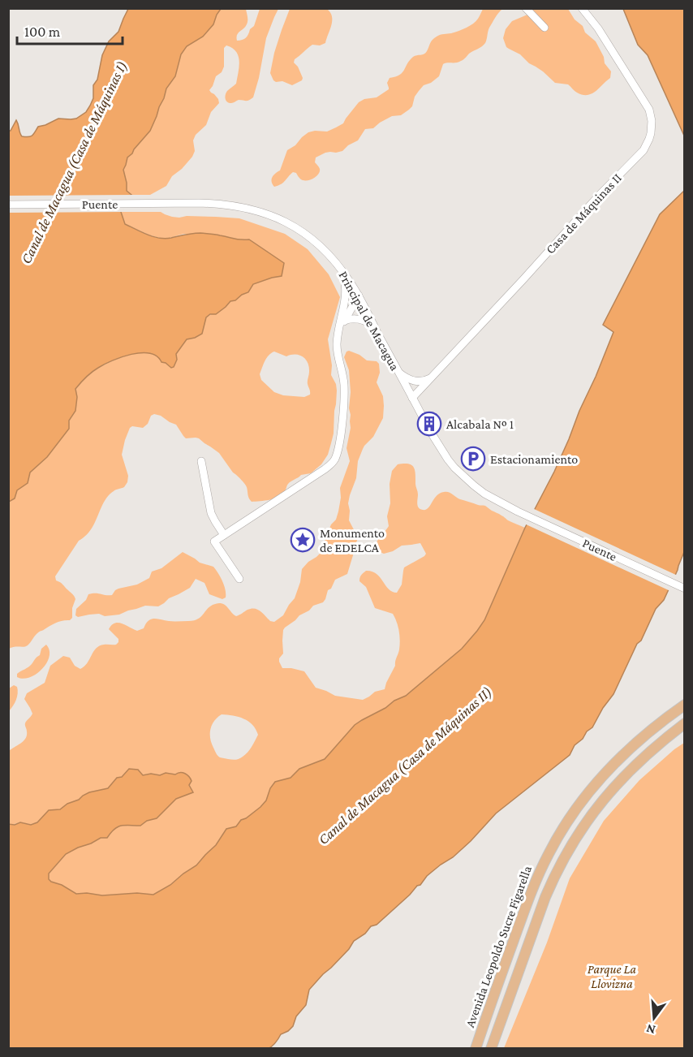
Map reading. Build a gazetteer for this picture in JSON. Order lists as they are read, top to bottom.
{
  "streets": {
    "main road": ["Avenida Leopoldo Sucre Figarella"],
    "street": ["Puente", "Casa de Máquinas II", "Principal de Macagua"]
  },
  "crossings": [
    ["Puente", "Principal de Macagua"],
    ["Casa de Máquinas II", "Principal de Macagua"]
  ],
  "water": ["Canal de Macagua (Casa de Máquinas I)", "Canal de Macagua (Casa de Máquinas II)"],
  "parks": ["Parque La Llovizna"],
  "places": {
    "building": ["Alcabala Nº 1"],
    "parking": ["Estacionamiento"],
    "place": ["Monumento de EDELCA"]
  },
  "scale_bar": "100 m",
  "north": "bottom"
}
